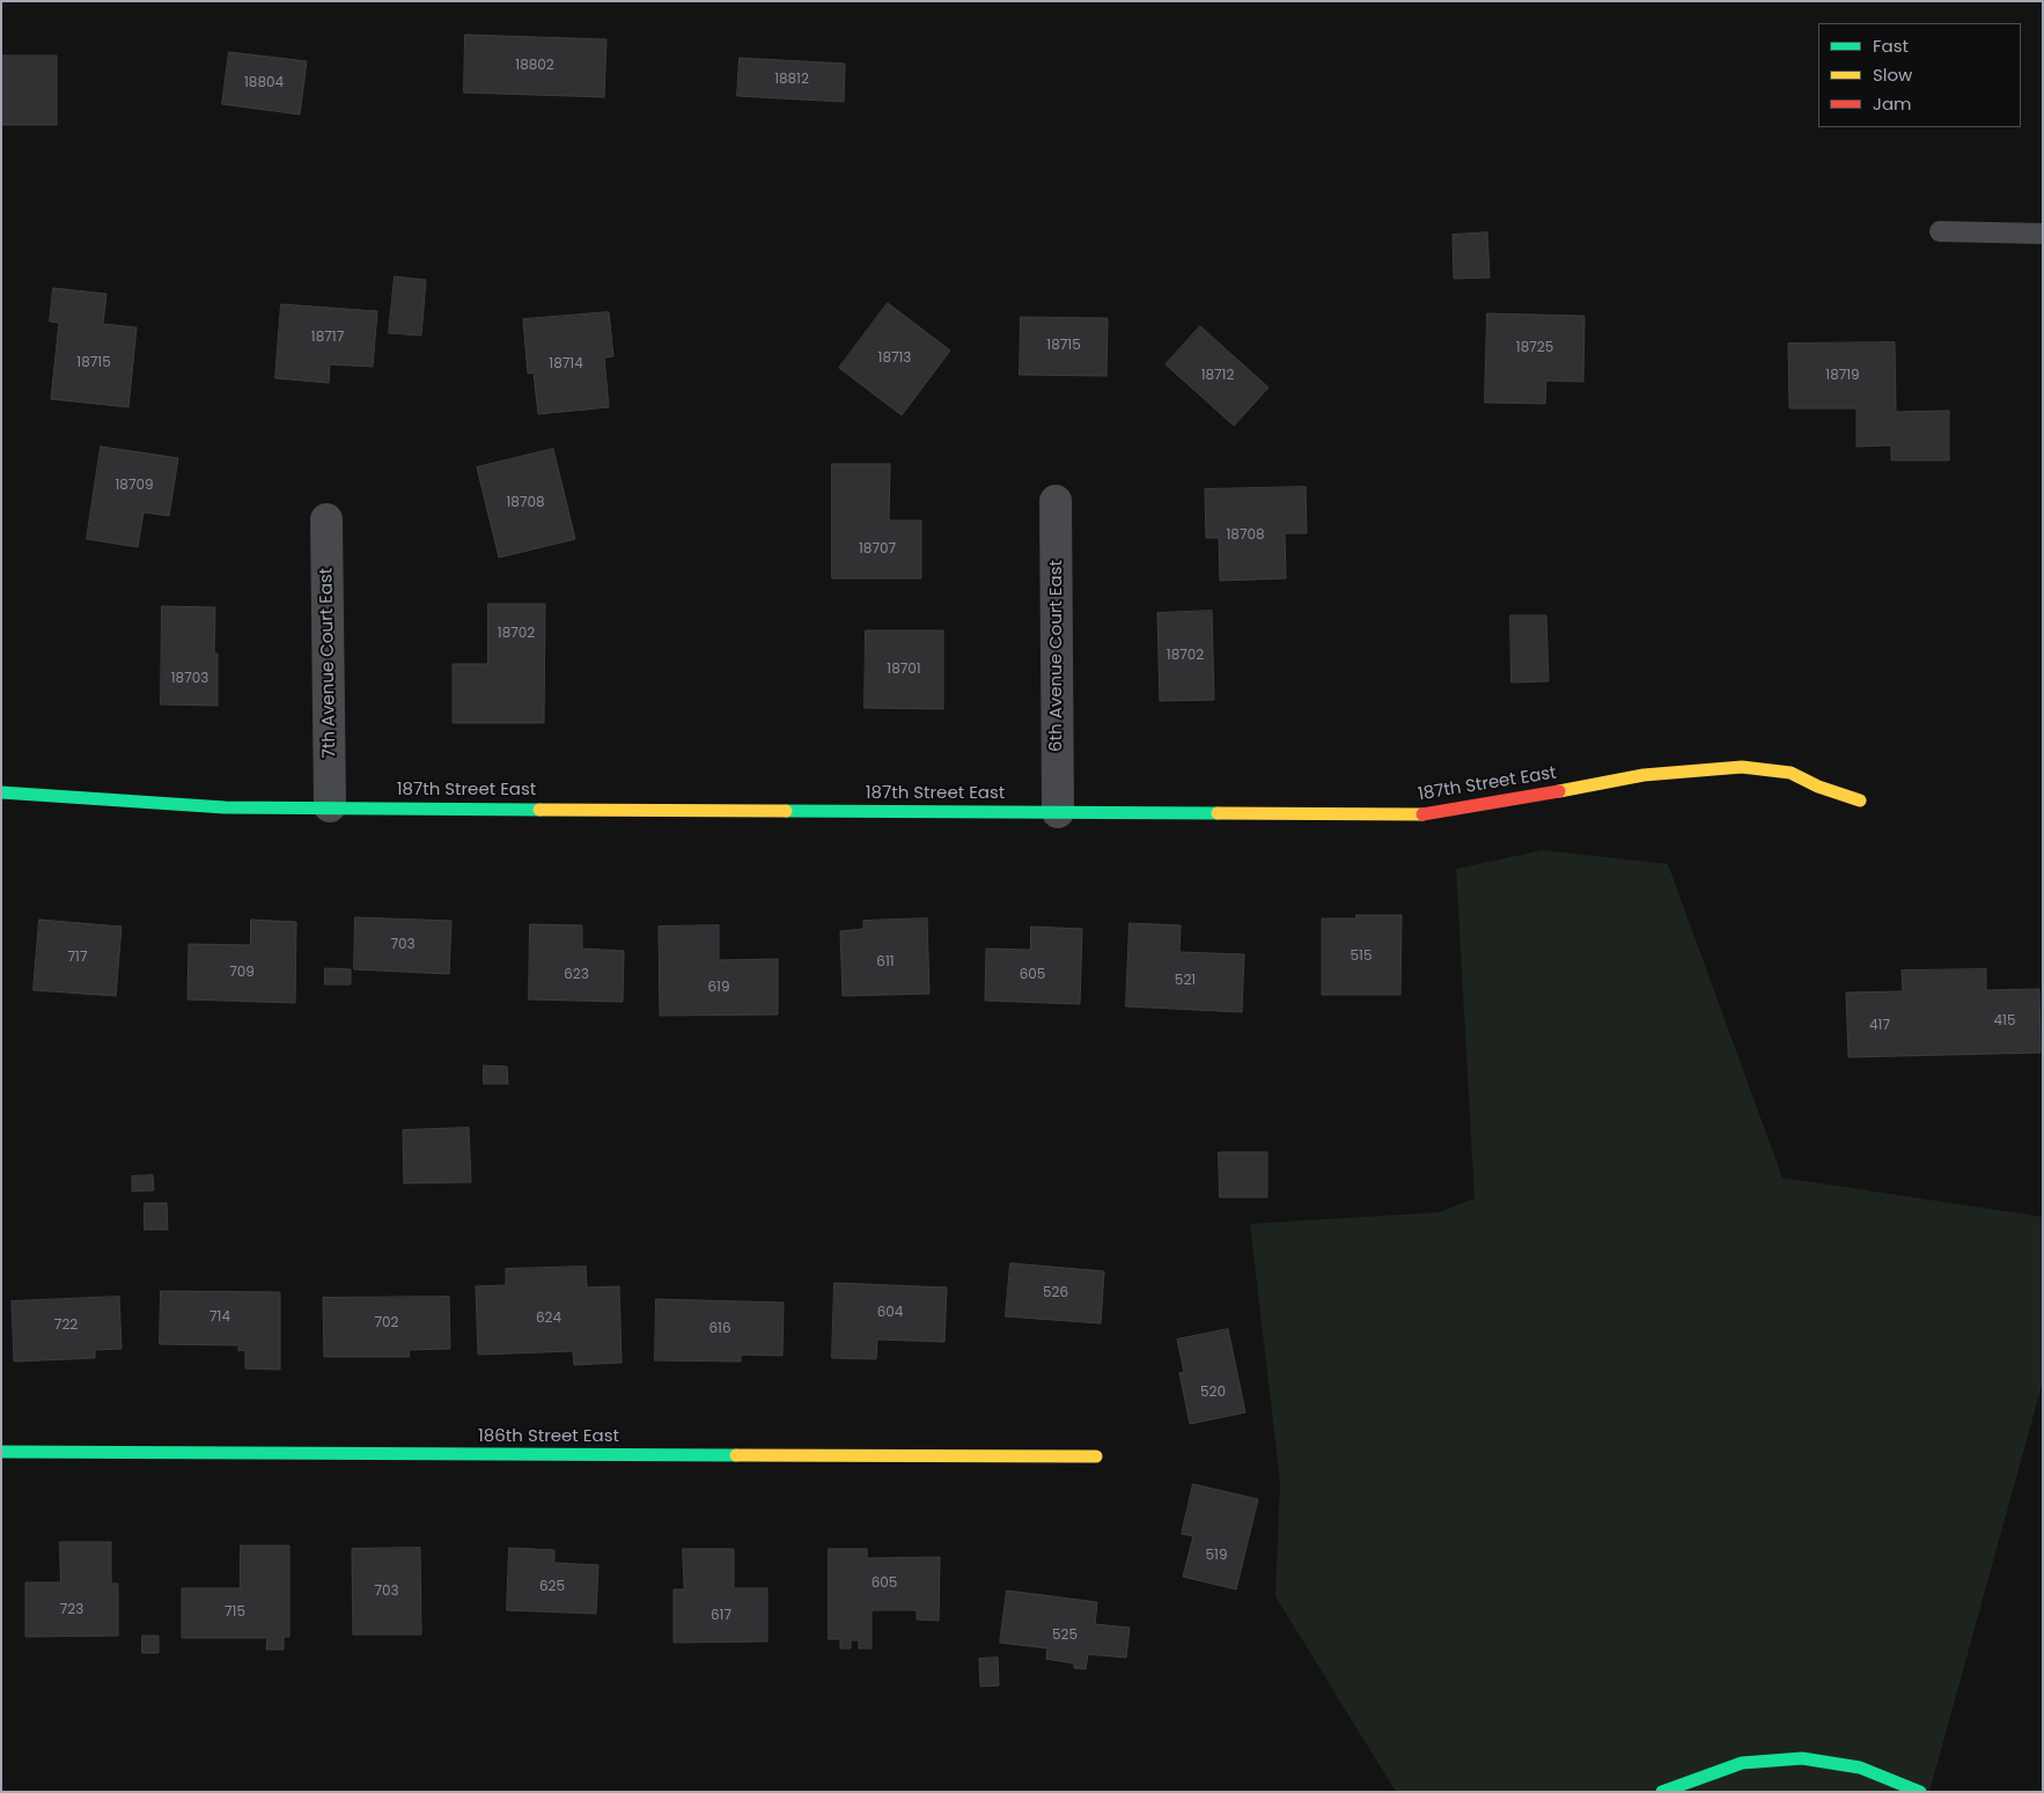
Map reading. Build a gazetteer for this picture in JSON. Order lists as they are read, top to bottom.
{
  "streets": {
    "street": [
      "6th Avenue Court East",
      "7th Avenue Court East",
      "187th Street East",
      "186th Street East"
    ]
  },
  "crossings": [
    ["6th Avenue Court East", "187th Street East"],
    ["7th Avenue Court East", "187th Street East"]
  ],
  "house_numbers": [
    "18802",
    "18812",
    "18804",
    "18717",
    "18715",
    "18725",
    "18713",
    "18715",
    "18714",
    "18712",
    "18719",
    "18709",
    "18708",
    "18708",
    "18707",
    "18702",
    "18702",
    "18701",
    "18703",
    "703",
    "515",
    "717",
    "611",
    "709",
    "623",
    "605",
    "521",
    "619",
    "415",
    "417",
    "526",
    "604",
    "714",
    "624",
    "702",
    "722",
    "616",
    "520",
    "519",
    "605",
    "625",
    "703",
    "723",
    "715",
    "617",
    "525"
  ],
  "legend": ["Fast", "Slow", "Jam"]
}
